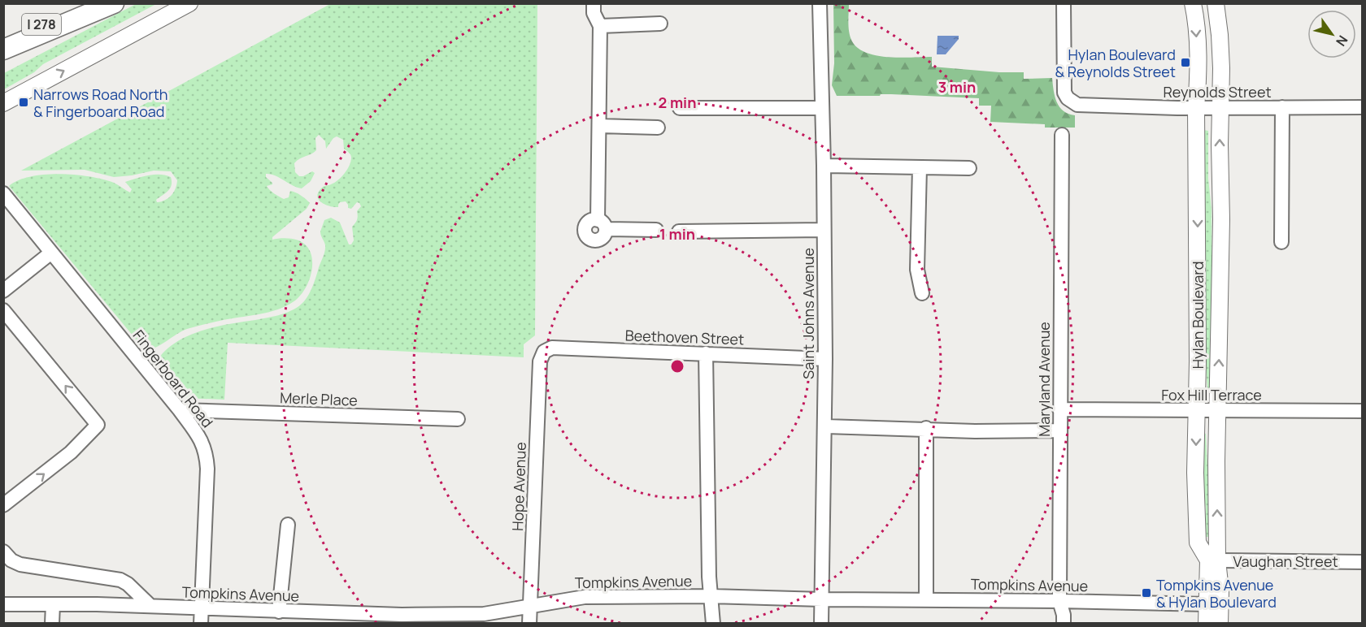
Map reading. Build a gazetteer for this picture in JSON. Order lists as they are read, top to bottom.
{
  "streets": {
    "highway": ["I 278"],
    "main road": ["Hylan Boulevard"],
    "street": [
      "Reynolds Street",
      "Saint Johns Avenue",
      "Beethoven Street",
      "Fingerboard Road",
      "Maryland Avenue",
      "Fox Hill Terrace",
      "Merle Place",
      "Hope Avenue",
      "Vaughan Street",
      "Tompkins Avenue"
    ]
  },
  "crossings": [
    ["Reynolds Street", "Hylan Boulevard"],
    ["Saint Johns Avenue", "Beethoven Street"],
    ["Saint Johns Avenue", "Tompkins Avenue"],
    ["Hylan Boulevard", "Fox Hill Terrace"],
    ["Hylan Boulevard", "Vaughan Street"],
    ["Hylan Boulevard", "Tompkins Avenue"],
    ["Beethoven Street", "Hope Avenue"],
    ["Fingerboard Road", "Merle Place"],
    ["Fingerboard Road", "Tompkins Avenue"],
    ["Maryland Avenue", "Fox Hill Terrace"],
    ["Maryland Avenue", "Tompkins Avenue"],
    ["Hope Avenue", "Tompkins Avenue"]
  ],
  "places": {
    "transit": ["Hylan Boulevard & Reynolds Street", "Narrows Road North & Fingerboard Road", "Tompkins Avenue & Hylan Boulevard"]
  },
  "north": "bottom right",
  "rings": ["3 min", "2 min", "1 min"]
}
